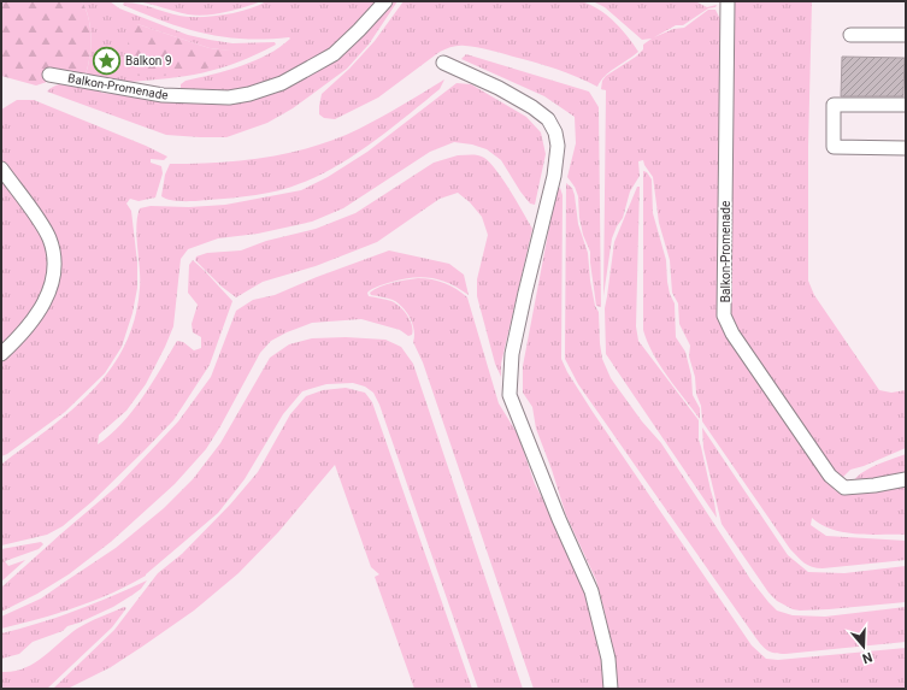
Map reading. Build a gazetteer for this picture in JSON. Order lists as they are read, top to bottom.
{
  "streets": {
    "lane": ["Balkon-Promenade"]
  },
  "places": {
    "place": ["Balkon 9"]
  },
  "north": "bottom"
}
